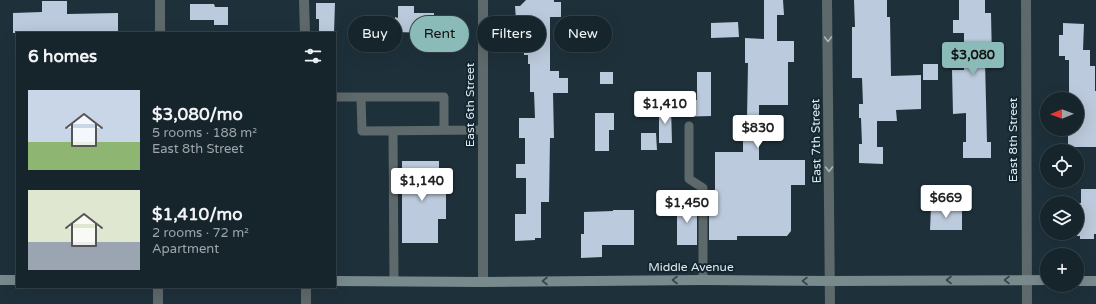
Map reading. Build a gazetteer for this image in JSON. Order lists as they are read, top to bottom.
{
  "streets": {
    "main road": ["Middle Avenue"],
    "street": ["East 6th Street", "East 8th Street", "East 7th Street"]
  },
  "crossings": [
    ["East 6th Street", "Middle Avenue"],
    ["East 8th Street", "Middle Avenue"],
    ["East 7th Street", "Middle Avenue"]
  ],
  "one_way": ["East 7th Street", "Middle Avenue"],
  "north": "left",
  "page": {
    "chip": [
      "Buy",
      "Rent",
      "Filters",
      "New"
    ],
    "heading": "6 homes",
    "price": [
      "$3,080",
      "$1,410",
      "$830",
      "$1,140",
      "$669",
      "$1,450"
    ],
    "list": [
      {
        "name": "$3,080/mo",
        "note": "5 rooms · 188 m² · East 8th Street"
      },
      {
        "name": "$1,410/mo",
        "note": "2 rooms · 72 m² · Apartment"
      }
    ],
    "map_buttons": "+"
  }
}
